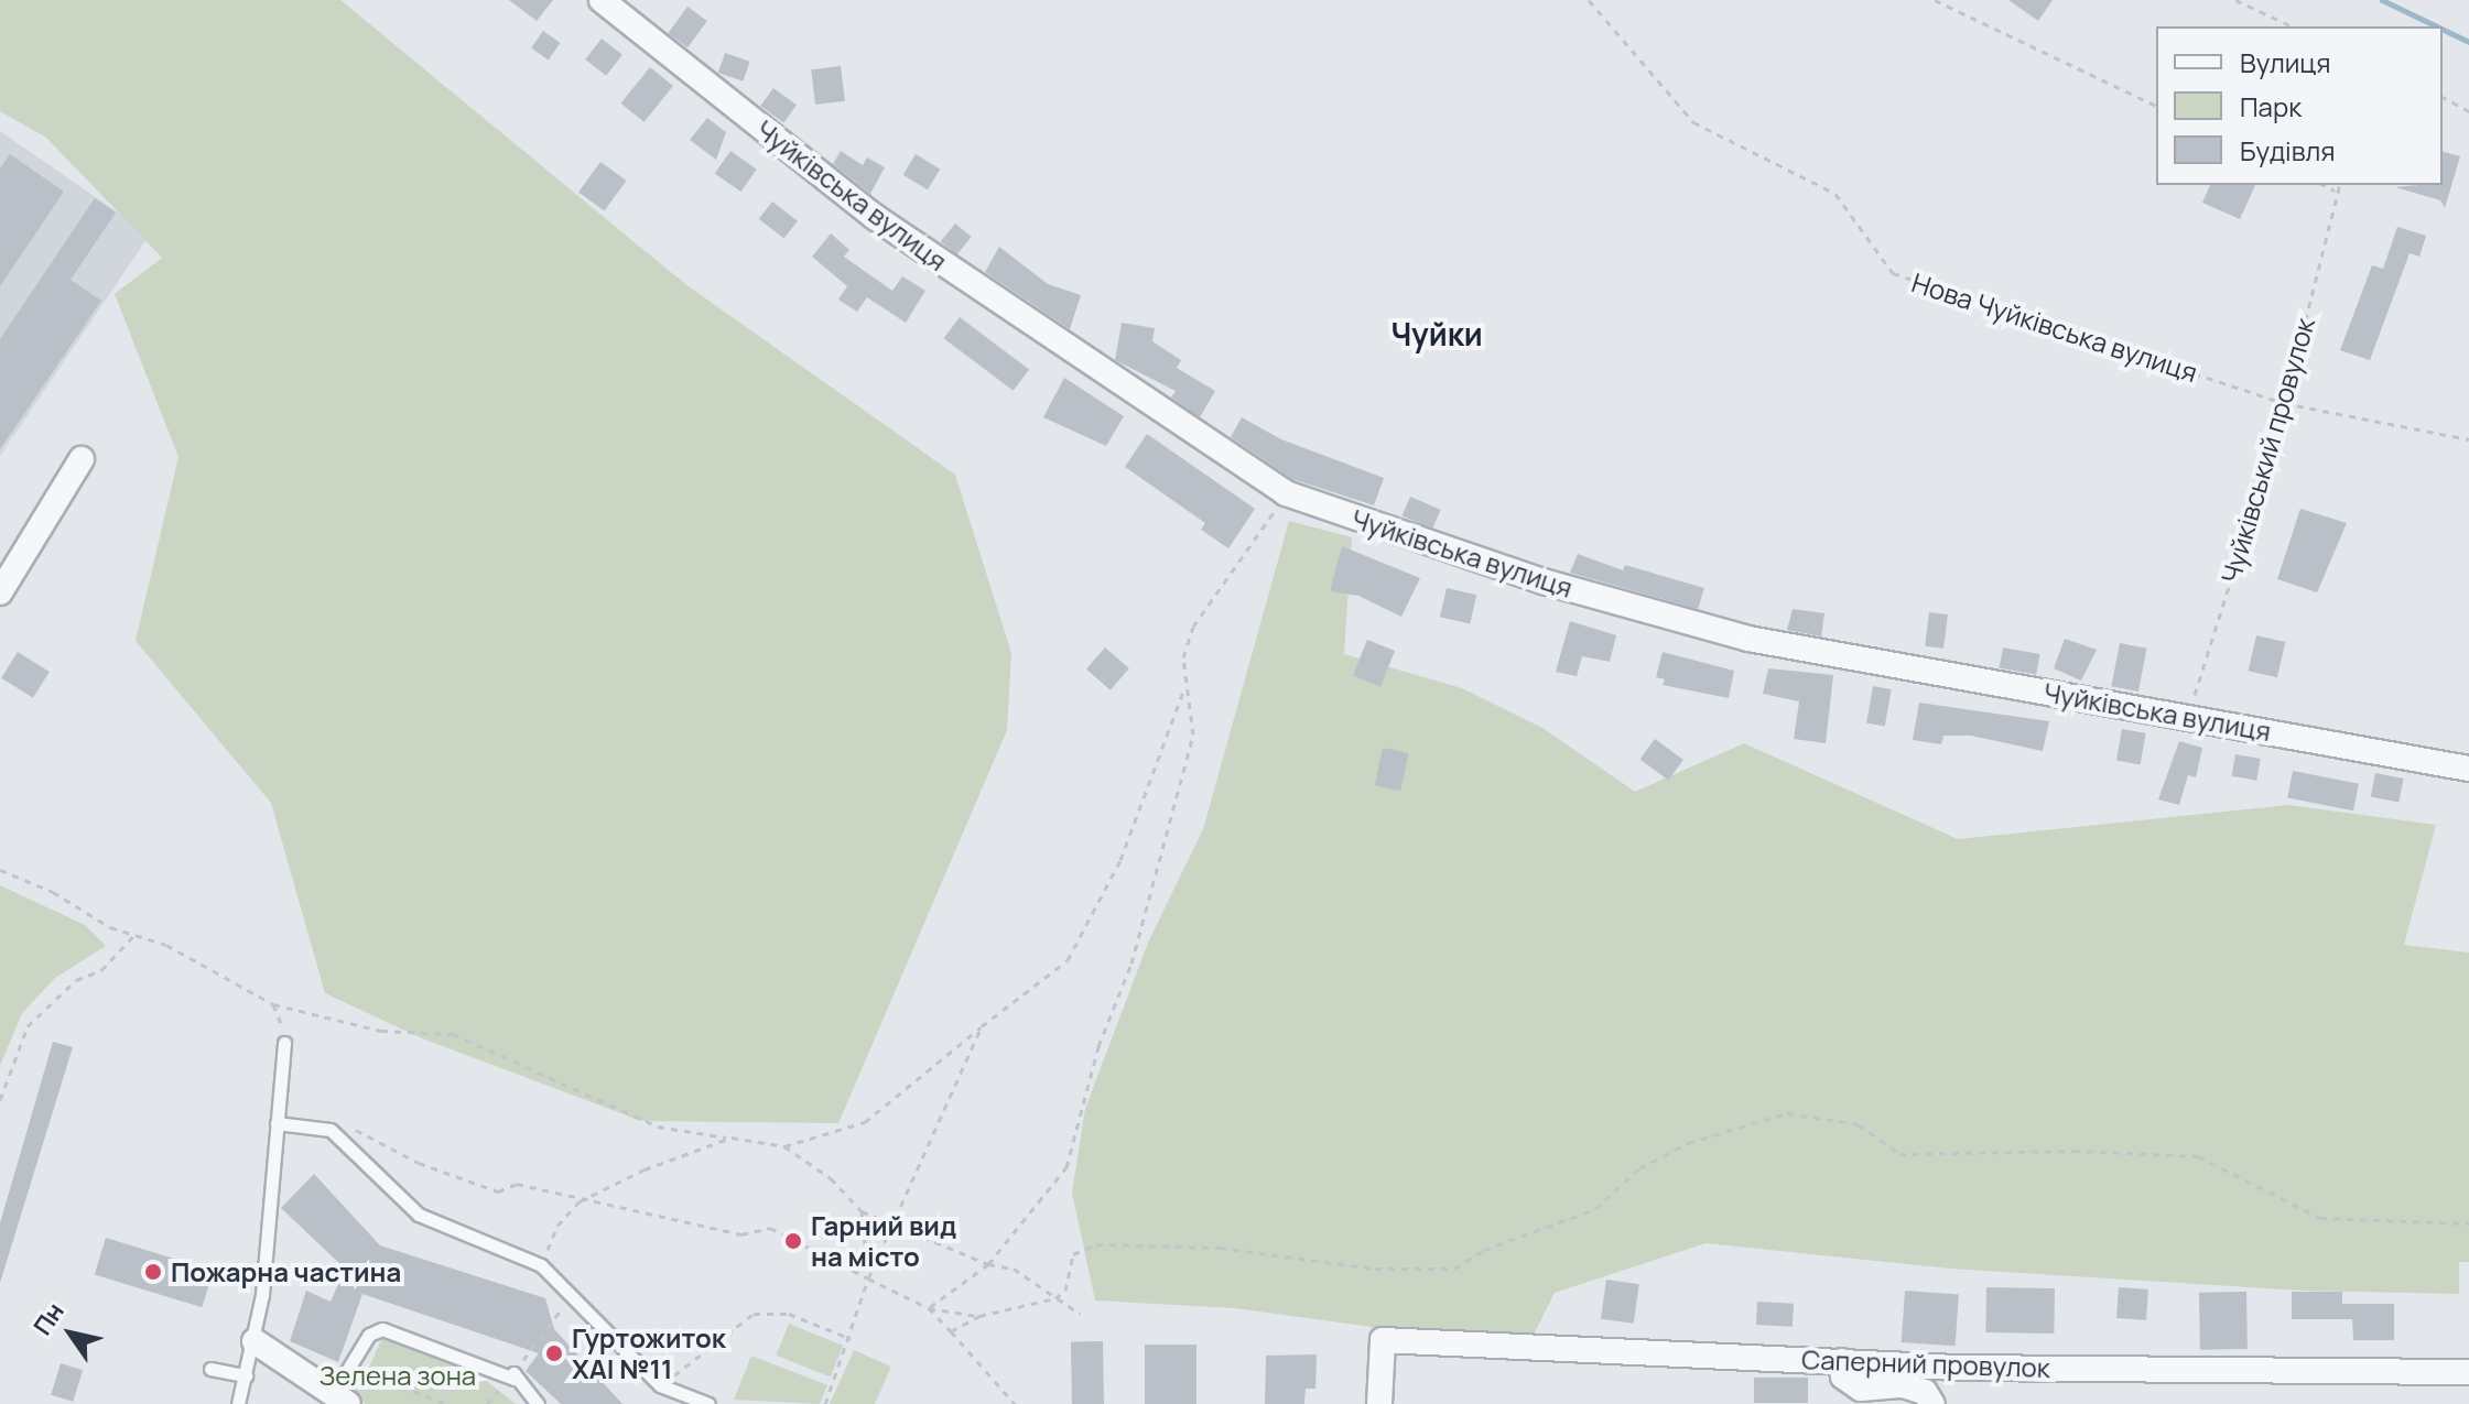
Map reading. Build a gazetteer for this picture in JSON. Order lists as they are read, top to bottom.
{
  "streets": {
    "street": ["Чуйківська вулиця", "Саперний провулок"],
    "path": ["Нова Чуйківська вулиця", "Чуйківський провулок"]
  },
  "crossings": [
    ["Чуйківська вулиця", "Чуйківський провулок"],
    ["Нова Чуйківська вулиця", "Чуйківський провулок"]
  ],
  "districts": ["Чуйки"],
  "parks": ["Зелена зона"],
  "places": ["Гарний вид на місто", "Пожарна частина", "Гуртожиток ХАІ №11"],
  "legend": ["Вулиця", "Парк", "Будівля"],
  "north": "top left"
}
